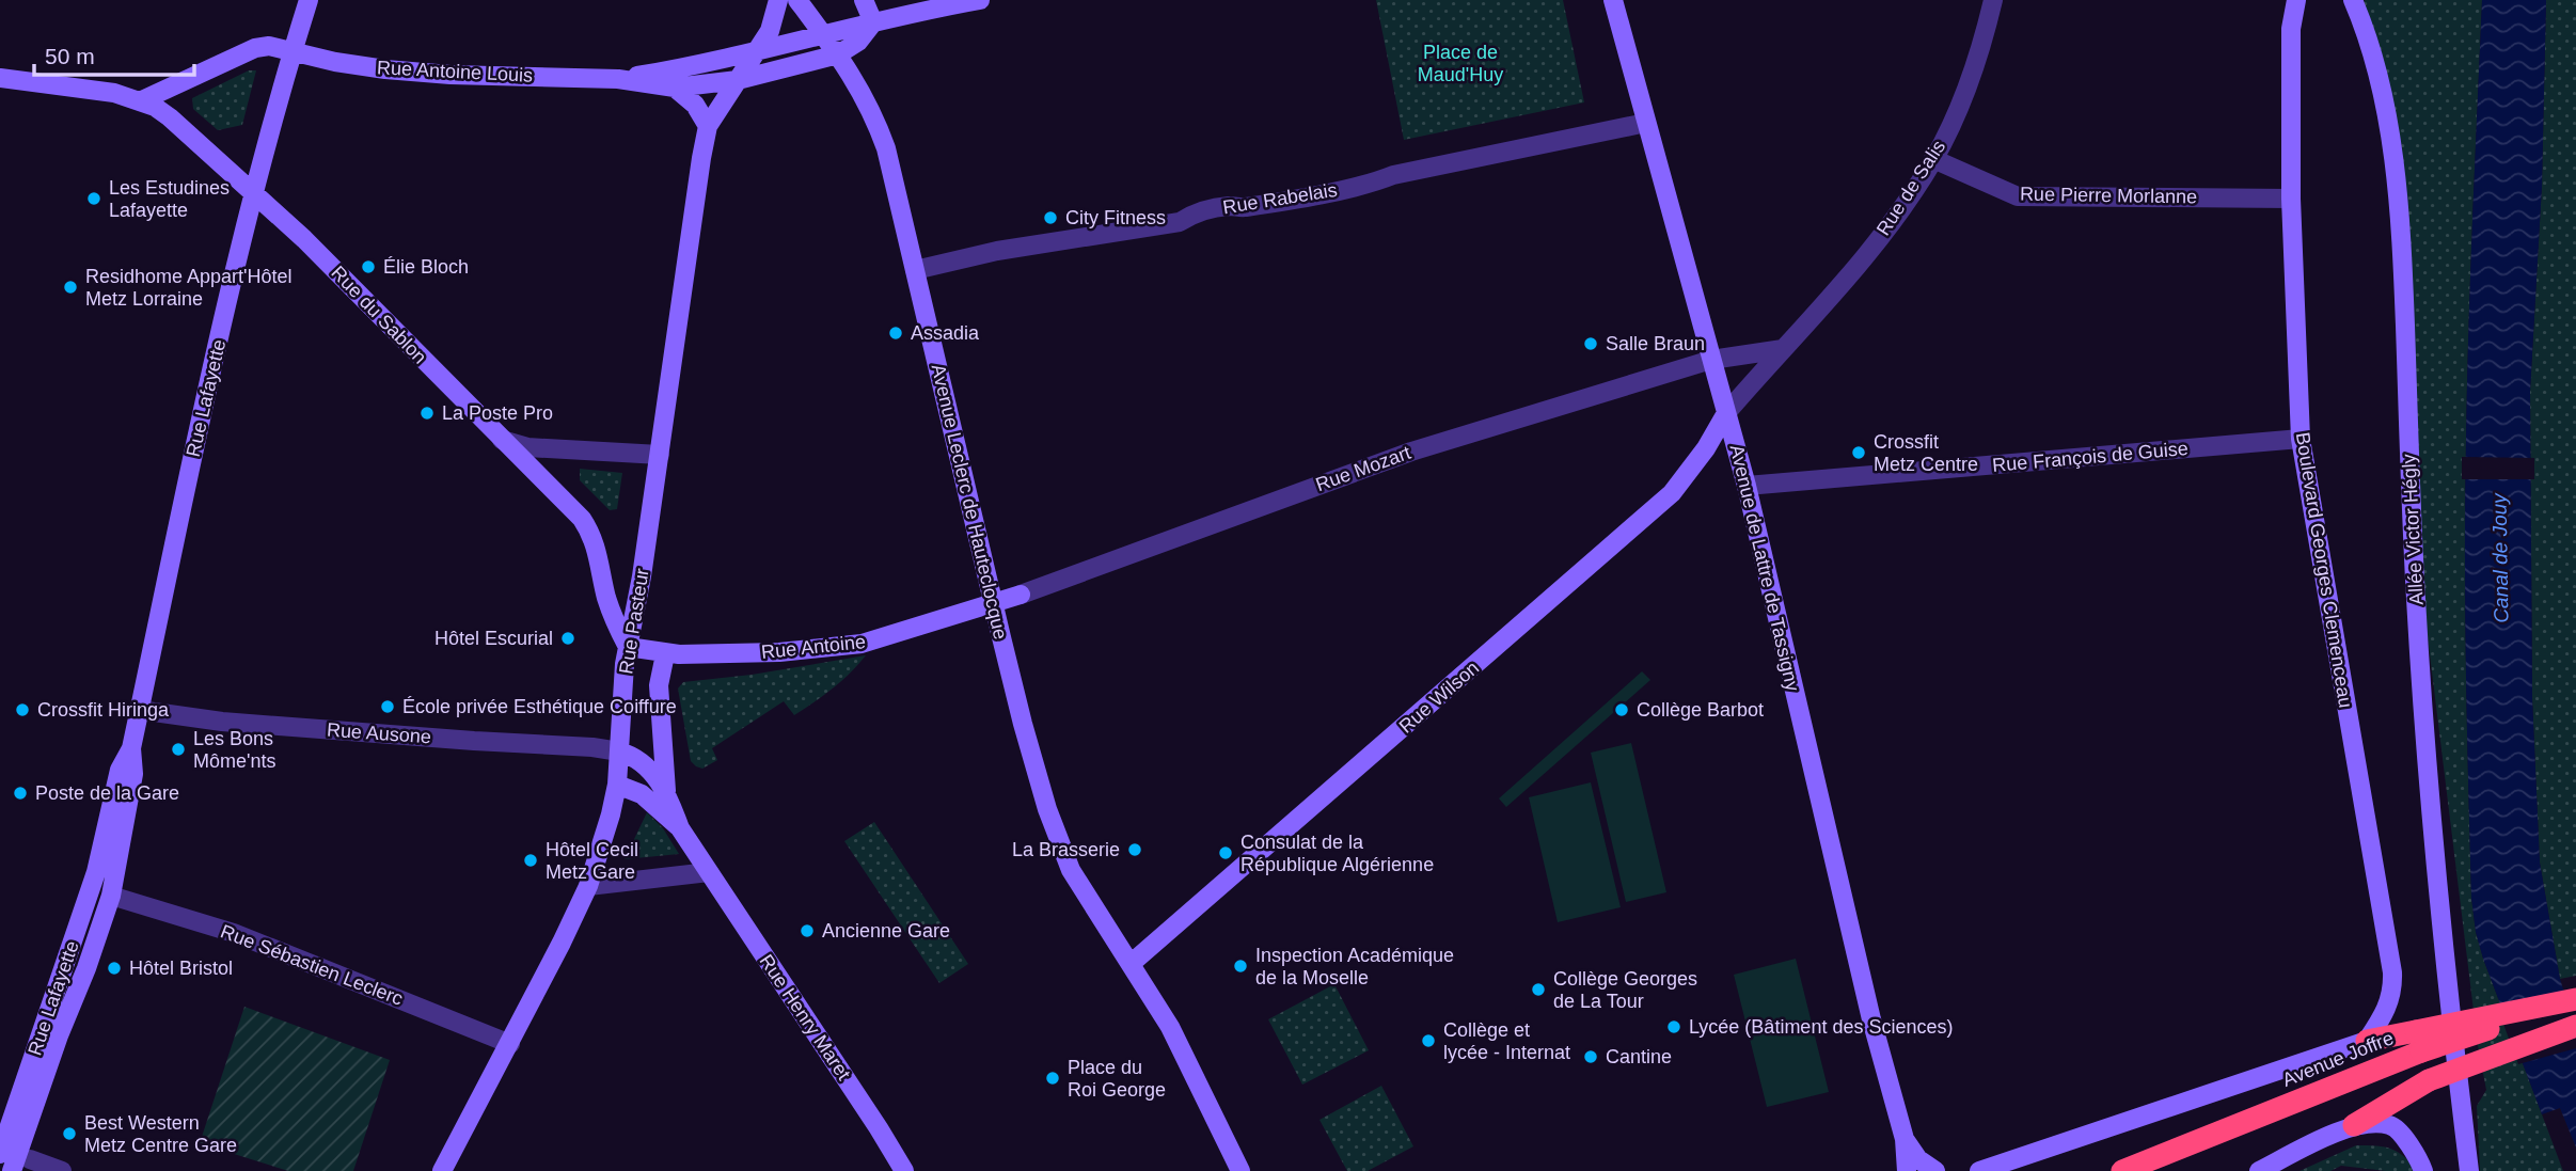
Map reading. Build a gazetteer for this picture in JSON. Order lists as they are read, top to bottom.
{
  "streets": {
    "highway": ["Avenue Joffre"],
    "street": [
      "Rue Antoine Louis",
      "Rue de Salis",
      "Rue Pierre Morlanne",
      "Rue Rabelais",
      "Rue du Sablon",
      "Rue Lafayette",
      "Rue François de Guise",
      "Rue Mozart",
      "Avenue Leclerc de Hauteclocque",
      "Allée Victor Hégly",
      "Avenue de Lattre de Tassigny",
      "Boulevard Georges Clemenceau",
      "Rue Pasteur",
      "Rue Antoine",
      "Rue Wilson",
      "Rue Ausone",
      "Rue Sébastien Leclerc",
      "Rue Henry Maret"
    ]
  },
  "crossings": [
    ["Rue Antoine Louis", "Rue du Sablon"],
    ["Rue Antoine Louis", "Rue Lafayette"],
    ["Rue Antoine Louis", "Avenue Leclerc de Hauteclocque"],
    ["Rue Antoine Louis", "Rue Pasteur"],
    ["Rue de Salis", "Rue Pierre Morlanne"],
    ["Rue de Salis", "Avenue de Lattre de Tassigny"],
    ["Rue de Salis", "Rue Wilson"],
    ["Rue Pierre Morlanne", "Boulevard Georges Clemenceau"],
    ["Rue Rabelais", "Avenue Leclerc de Hauteclocque"],
    ["Rue Rabelais", "Avenue de Lattre de Tassigny"],
    ["Rue du Sablon", "Rue Lafayette"],
    ["Rue du Sablon", "Rue Pasteur"],
    ["Rue du Sablon", "Rue Antoine"],
    ["Rue Lafayette", "Rue Ausone"],
    ["Rue Lafayette", "Rue Sébastien Leclerc"],
    ["Rue François de Guise", "Avenue de Lattre de Tassigny"],
    ["Rue François de Guise", "Boulevard Georges Clemenceau"],
    ["Rue Mozart", "Avenue de Lattre de Tassigny"],
    ["Rue Mozart", "Rue Antoine"],
    ["Avenue Leclerc de Hauteclocque", "Rue Antoine"],
    ["Avenue Leclerc de Hauteclocque", "Rue Wilson"],
    ["Avenue de Lattre de Tassigny", "Rue Wilson"],
    ["Boulevard Georges Clemenceau", "Avenue Joffre"],
    ["Rue Pasteur", "Rue Antoine"],
    ["Rue Pasteur", "Rue Ausone"],
    ["Rue Pasteur", "Rue Sébastien Leclerc"],
    ["Rue Pasteur", "Rue Henry Maret"],
    ["Rue Ausone", "Rue Henry Maret"]
  ],
  "water": ["Canal de Jouy"],
  "parks": ["Place de Maud'Huy"],
  "places": [
    "Les Estudines Lafayette",
    "City Fitness",
    "Élie Bloch",
    "Residhome Appart'Hôtel Metz Lorraine",
    "Assadia",
    "Salle Braun",
    "La Poste Pro",
    "Crossfit Metz Centre",
    "Hôtel Escurial",
    "École privée Esthétique Coiffure",
    "Crossfit Hiringa",
    "Collège Barbot",
    "Les Bons Môme'nts",
    "Poste de la Gare",
    "La Brasserie",
    "Consulat de la République Algérienne",
    "Hôtel Cecil Metz Gare",
    "Ancienne Gare",
    "Inspection Académique de la Moselle",
    "Hôtel Bristol",
    "Collège Georges de La Tour",
    "Lycée (Bâtiment des Sciences)",
    "Collège et lycée - Internat",
    "Cantine",
    "Place du Roi George",
    "Best Western Metz Centre Gare"
  ],
  "scale_bar": "50 m"
}
